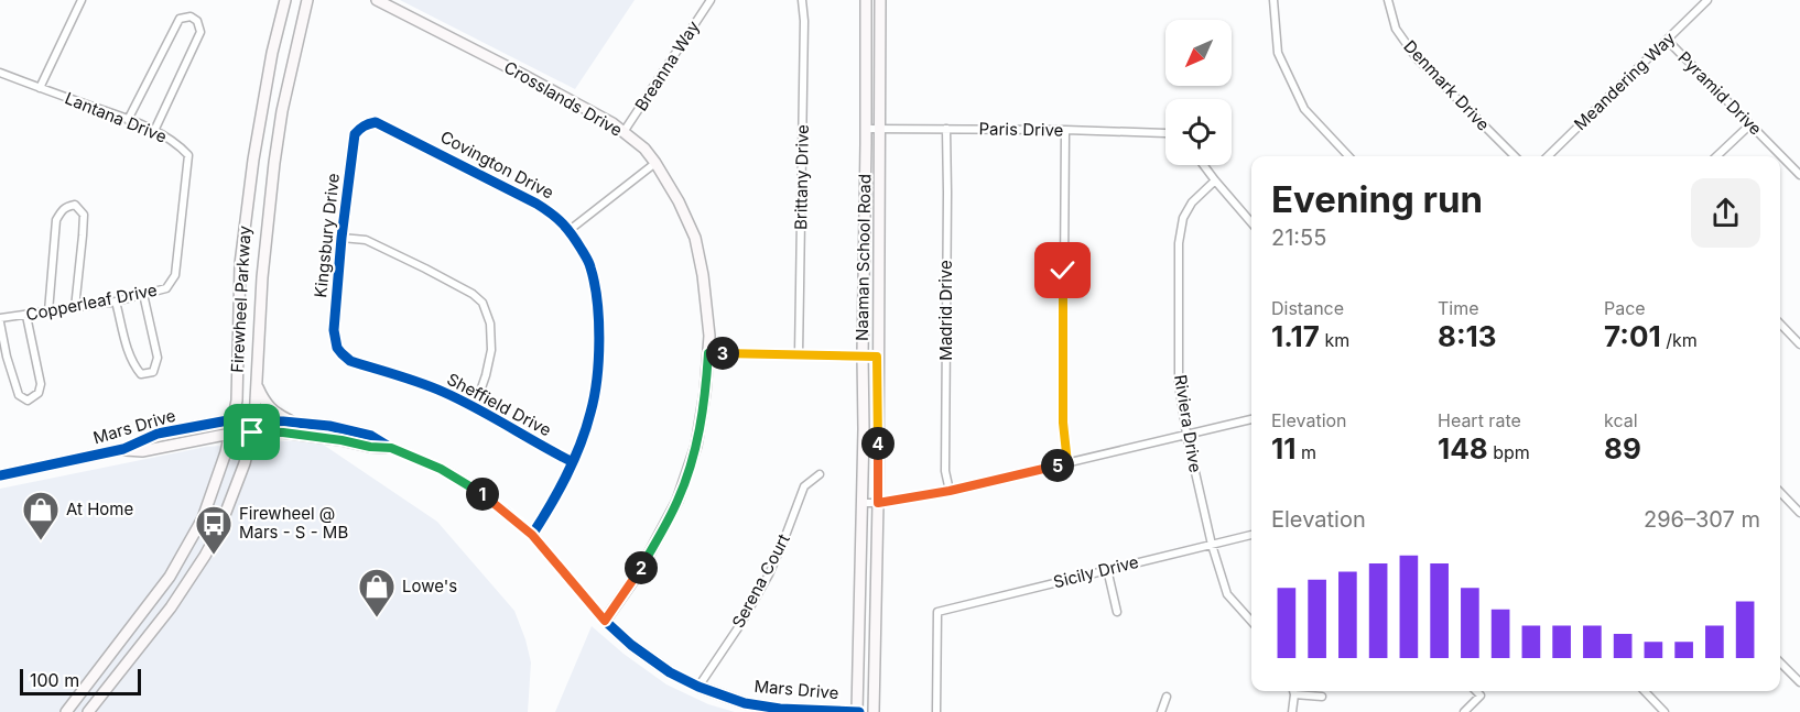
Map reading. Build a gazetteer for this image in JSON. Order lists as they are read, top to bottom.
{
  "streets": {
    "main road": [
      "Crosslands Drive",
      "Naaman School Road",
      "Firewheel Parkway",
      "Mars Drive"
    ],
    "street": [
      "Breanna Way",
      "Meandering Way",
      "Denmark Drive",
      "Pyramid Drive",
      "Lantana Drive",
      "Paris Drive",
      "Covington Drive",
      "Brittany Drive",
      "Kingsbury Drive",
      "Copperleaf Drive",
      "Madrid Drive",
      "Sheffield Drive",
      "Riviera Drive",
      "Sicily Drive",
      "Serena Court"
    ]
  },
  "crossings": [
    ["Breanna Way", "Crosslands Drive"],
    ["Meandering Way", "Pyramid Drive"],
    ["Crosslands Drive", "Mars Drive"],
    ["Lantana Drive", "Copperleaf Drive"],
    ["Paris Drive", "Naaman School Road"],
    ["Paris Drive", "Madrid Drive"],
    ["Covington Drive", "Kingsbury Drive"],
    ["Covington Drive", "Sheffield Drive"],
    ["Covington Drive", "Mars Drive"],
    ["Kingsbury Drive", "Sheffield Drive"],
    ["Naaman School Road", "Mars Drive"],
    ["Firewheel Parkway", "Mars Drive"],
    ["Riviera Drive", "Sicily Drive"],
    ["Mars Drive", "Serena Court"]
  ],
  "places": {
    "shop": ["At Home", "Lowe's"],
    "bus stop": ["Firewheel @ Mars - S - MB"]
  },
  "scale_bar": "100 m",
  "north": "bottom left",
  "page": {
    "heading": ["Evening run", "21:55"],
    "stats": [
      ["Distance", "1.17 km"],
      ["Time", "8:13"],
      ["Pace", "7:01 /km"],
      ["Elevation", "11 m"],
      ["Heart rate", "148 bpm"],
      ["kcal", "89"]
    ],
    "pins": [
      "3",
      "4",
      "5",
      "1",
      "2"
    ],
    "chart": ["Elevation", "296–307 m"],
    "scale": "100 m"
  }
}
